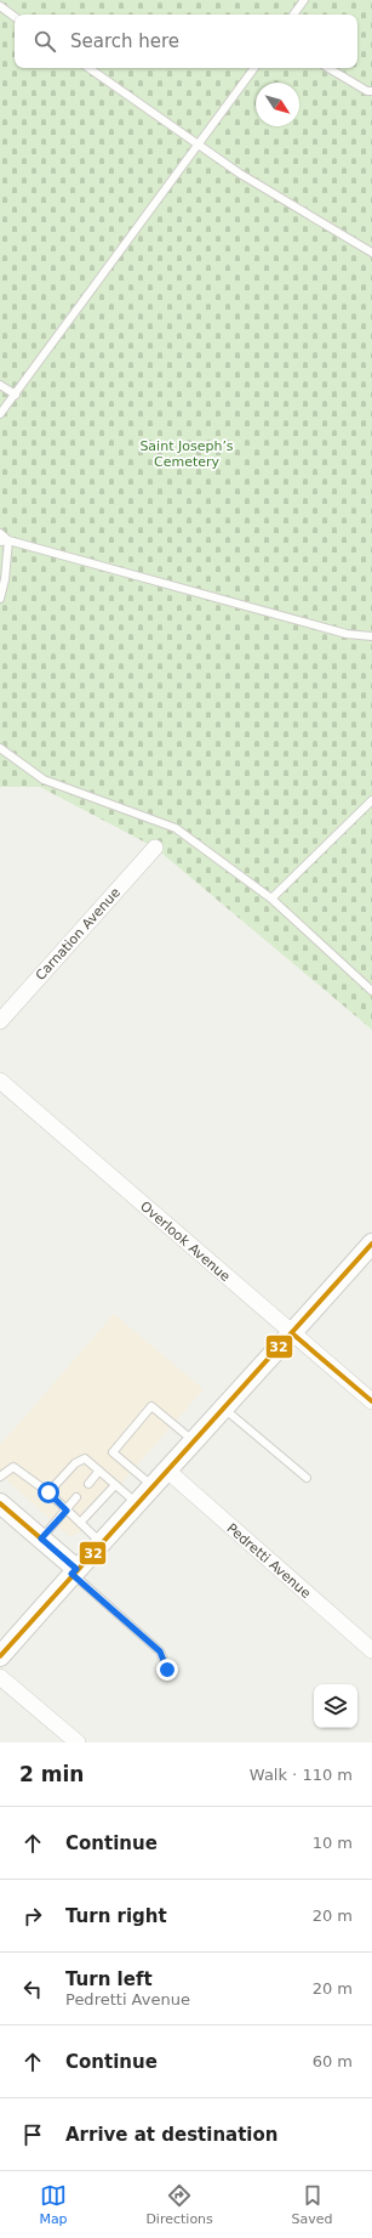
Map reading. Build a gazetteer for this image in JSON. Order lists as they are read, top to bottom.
{
  "streets": {
    "street": ["Carnation Avenue", "Overlook Avenue", "Pedretti Avenue"]
  },
  "parks": ["Saint Joseph’s Cemetery"],
  "lines": ["transit line 32"],
  "north": "bottom right",
  "page": {
    "search": "Search here",
    "heading": ["2 min", "Walk · 110 m"],
    "list": [
      ["Continue", "10 m"],
      ["Turn right", "20 m"],
      ["Turn left", "Pedretti Avenue", "20 m"],
      ["Continue", "60 m"],
      "Arrive at destination"
    ],
    "nav": ["Map", "Directions", "Saved"]
  }
}
